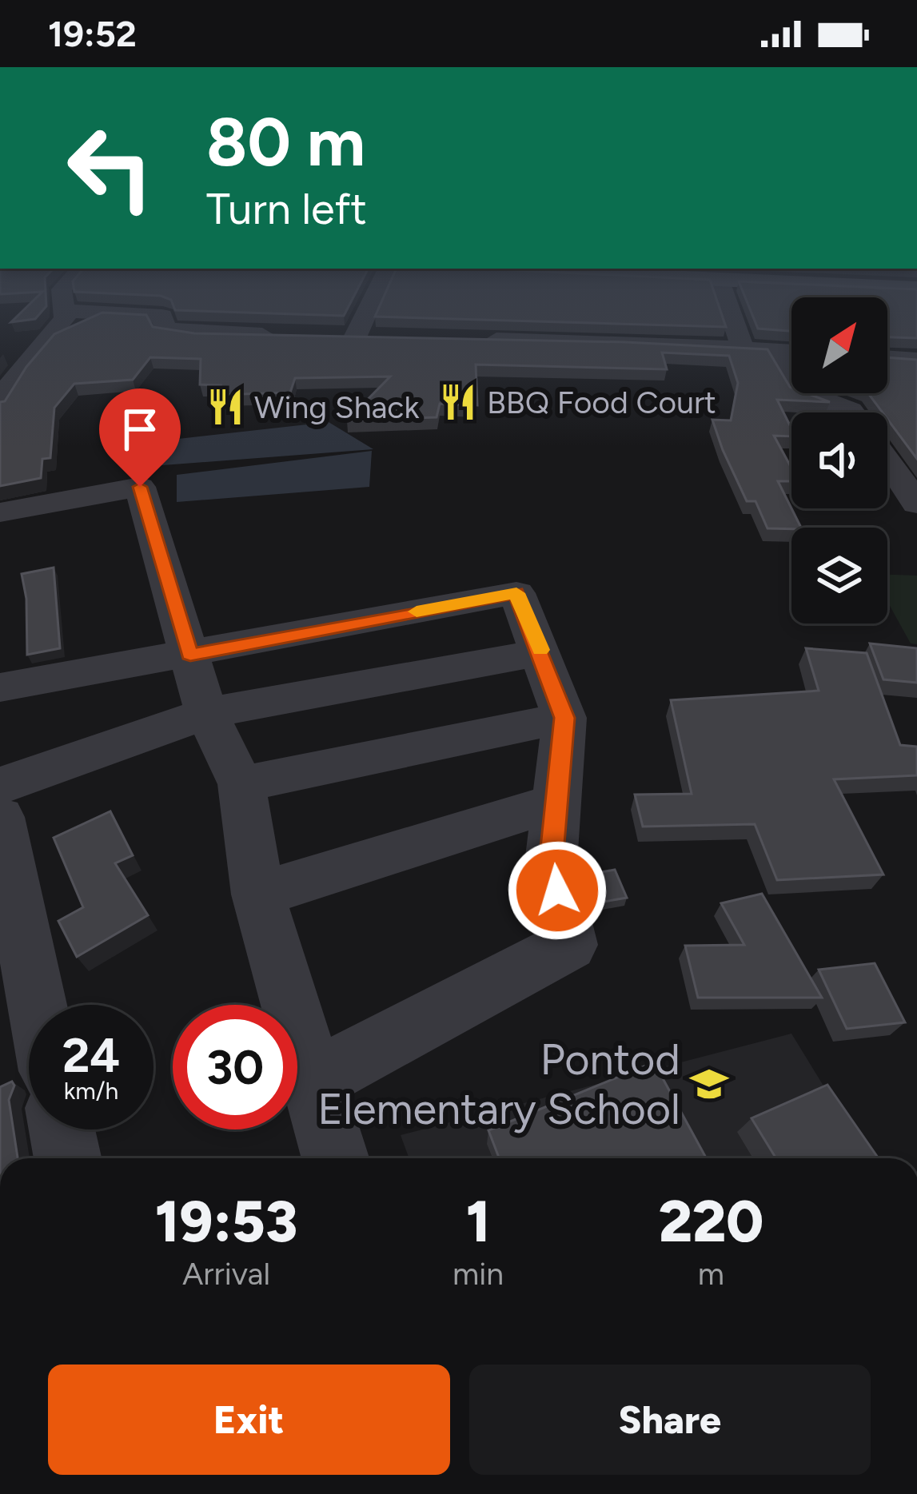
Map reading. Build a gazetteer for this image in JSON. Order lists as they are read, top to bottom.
{
  "places": {
    "restaurant": ["BBQ Food Court", "Wing Shack"],
    "school or university": ["Pontod Elementary School"]
  },
  "north": "top right",
  "page": {
    "status": "19:52",
    "turn": ["80 m", "Turn left"],
    "speed": "24 km/h",
    "limit": "30",
    "eta": [
      "19:53",
      "Arrival",
      "1",
      "min",
      "220",
      "m"
    ],
    "buttons": ["Exit", "Share"]
  }
}
